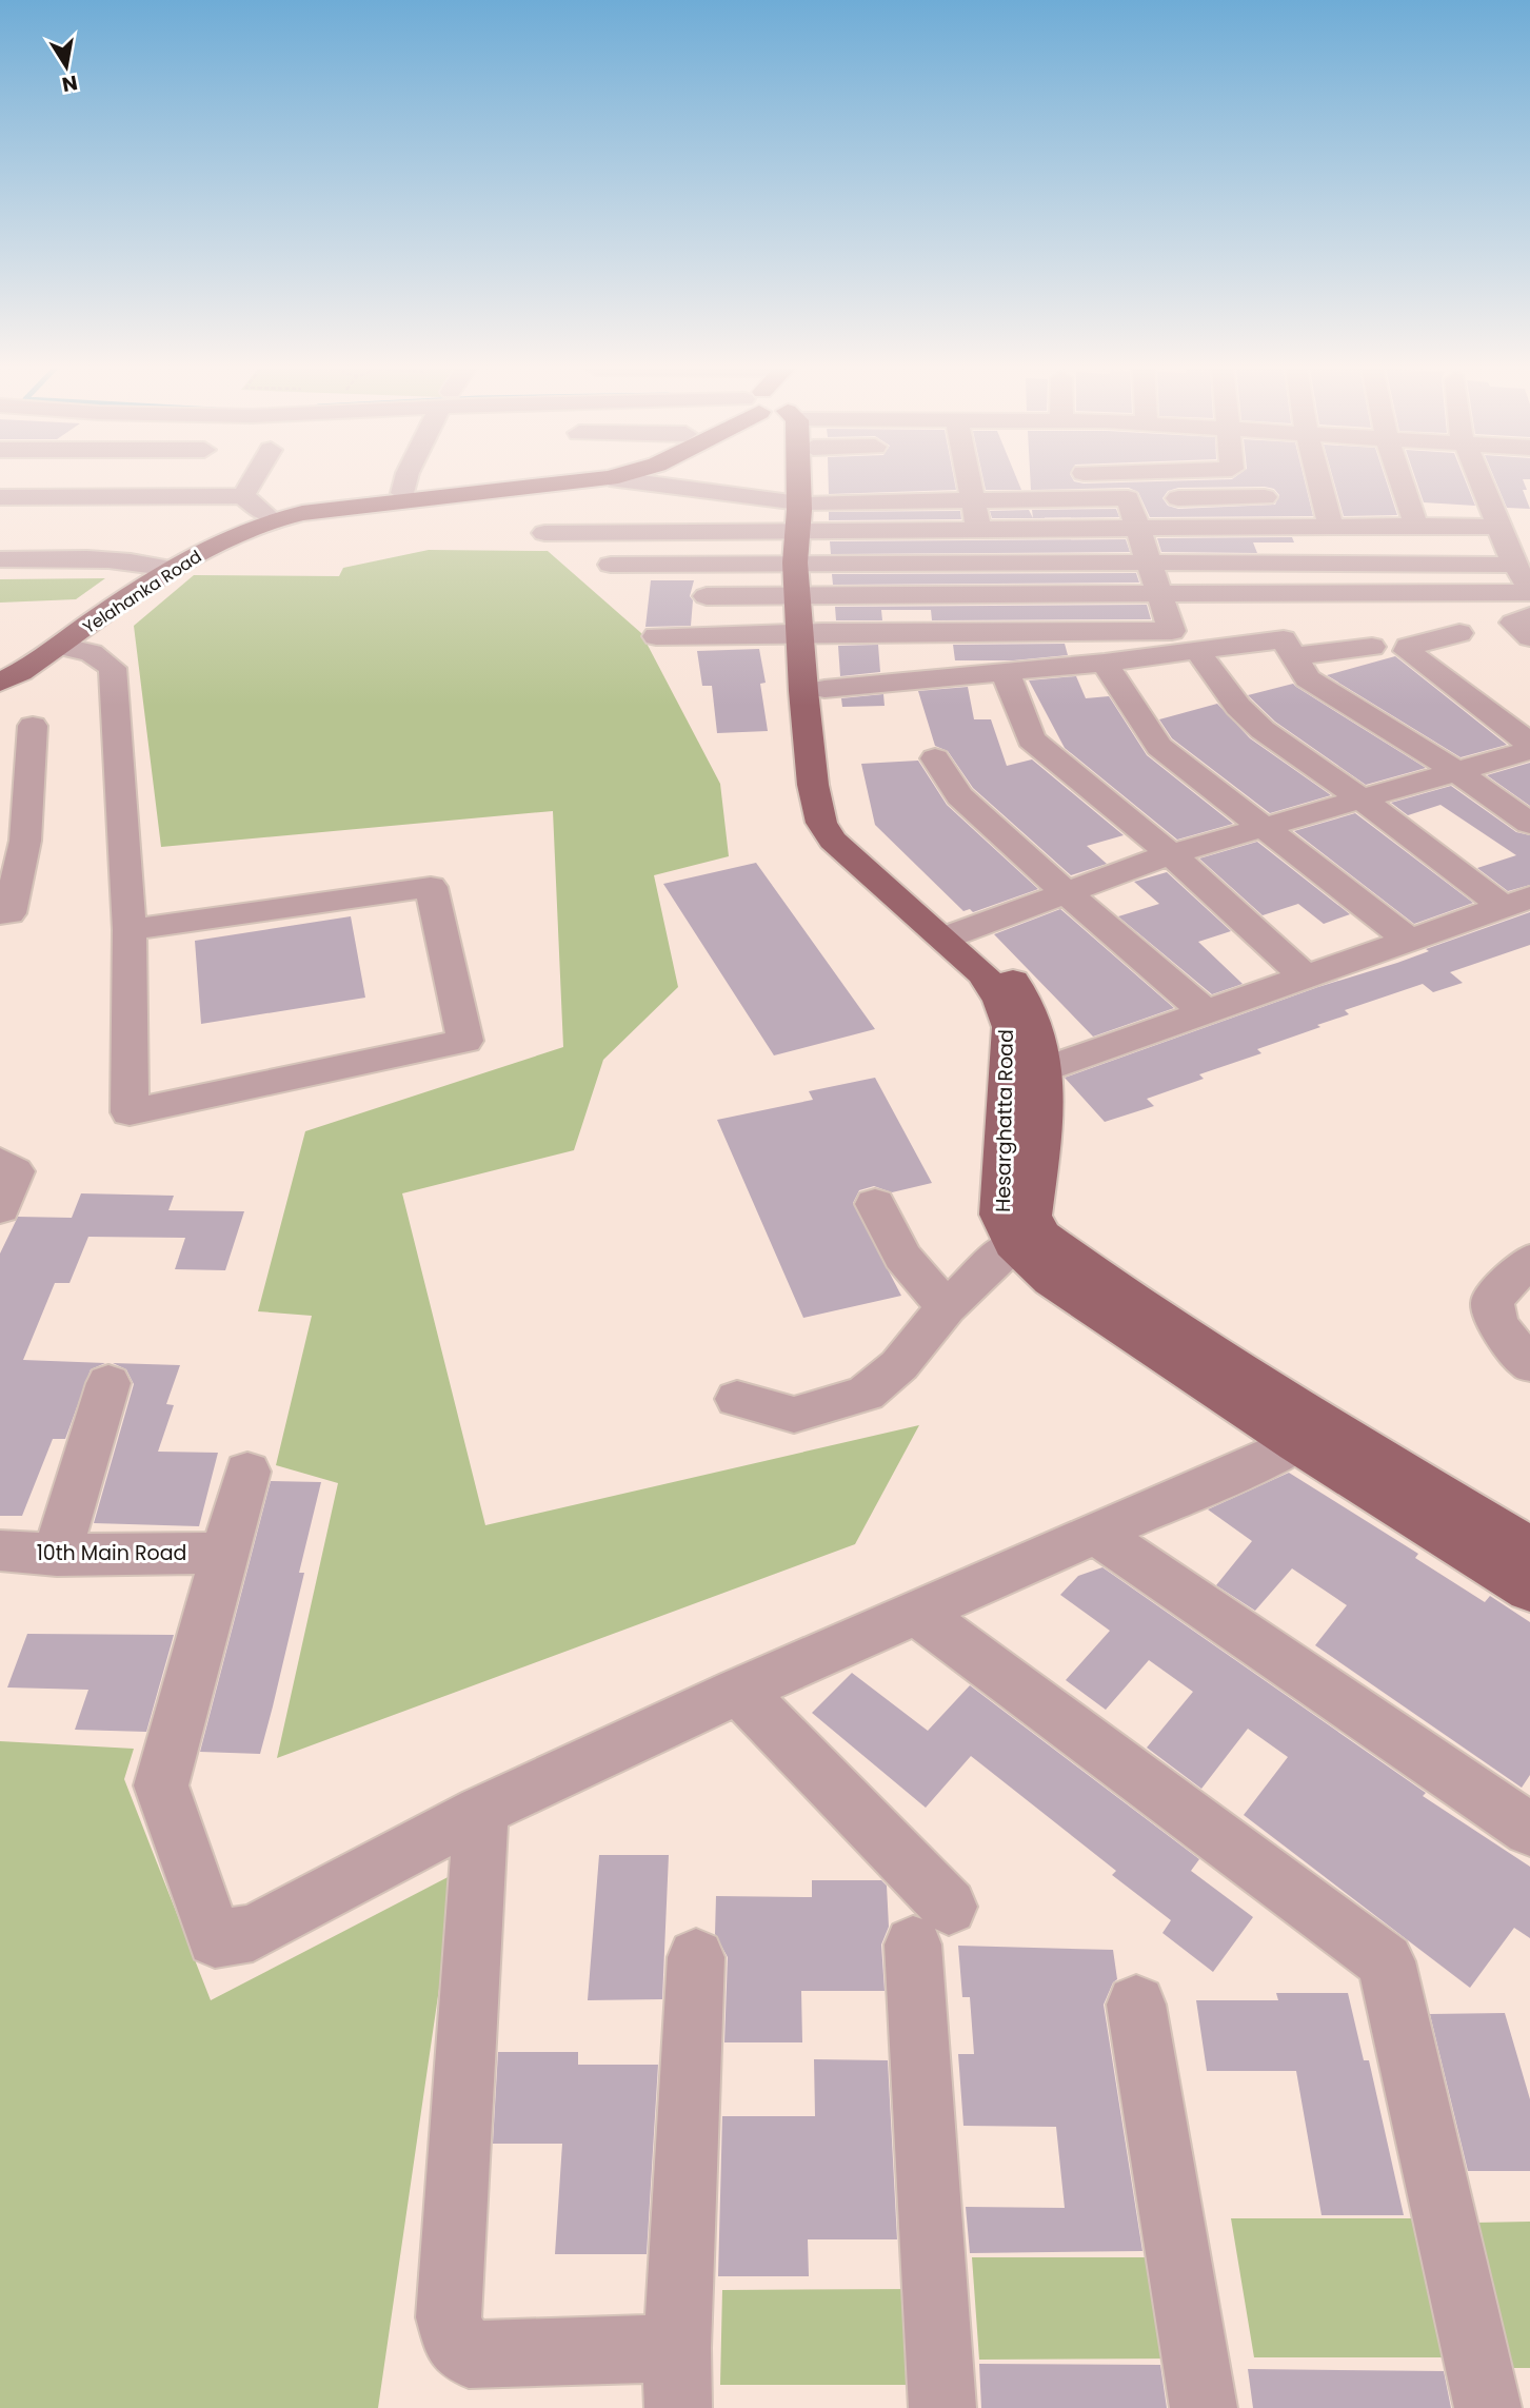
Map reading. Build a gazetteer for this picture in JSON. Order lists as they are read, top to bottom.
{
  "streets": {
    "main road": ["Yelahanka Road", "Hesarghatta Road"],
    "street": ["10th Main Road"]
  },
  "north": "bottom"
}
